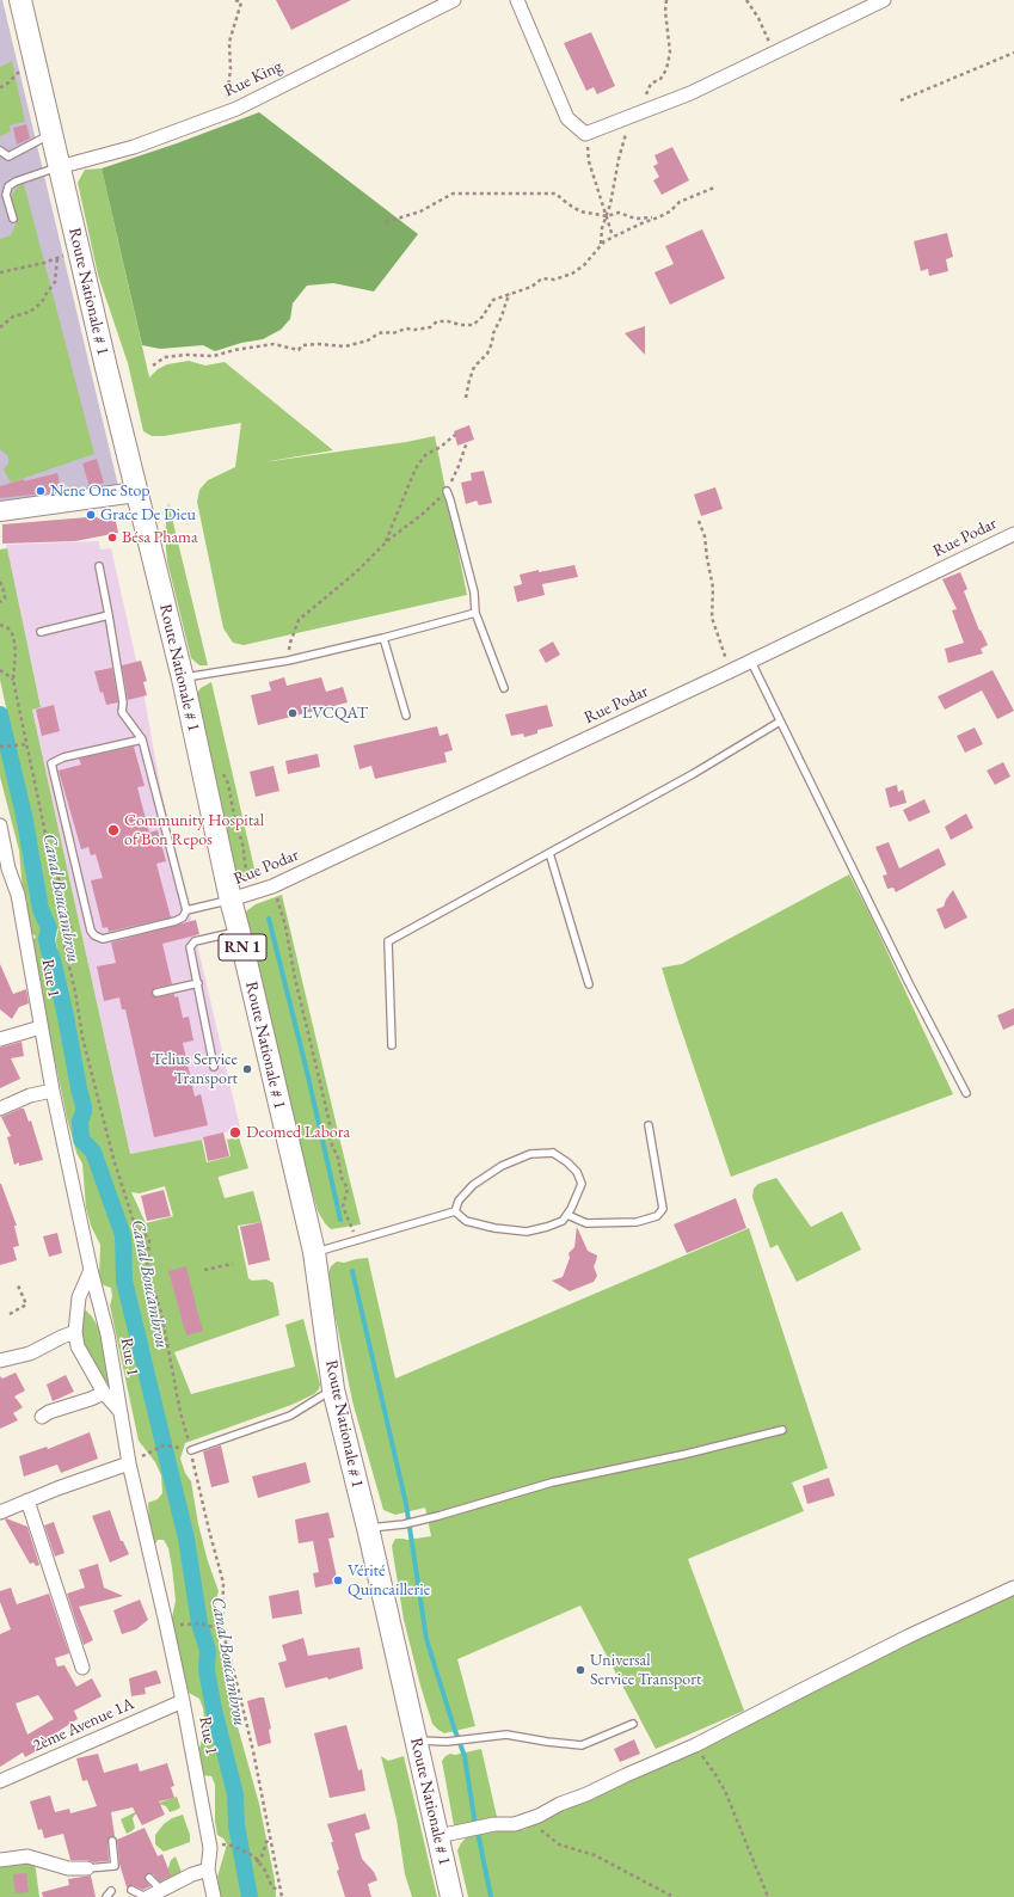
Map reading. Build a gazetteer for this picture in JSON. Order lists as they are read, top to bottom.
{
  "streets": {
    "main road": ["Route Nationale # 1", "RN 1"],
    "street": [
      "Rue King",
      "Rue Podar",
      "Rue 1",
      "2ème Avenue 1A"
    ]
  },
  "crossings": [
    ["Rue King", "Route Nationale # 1"],
    ["Route Nationale # 1", "Rue Podar"],
    ["Rue 1", "2ème Avenue 1A"]
  ],
  "water": ["Canal Boucambrou"],
  "places": [
    "Nene One Stop",
    "Grace De Dieu",
    "Bésa Phama",
    "LVCQAT",
    "Community Hospital of Bon Repos",
    "Telius Service Transport",
    "Deomed Labora",
    "Vérité Quincaillerie",
    "Universal Service Transport"
  ]
}
